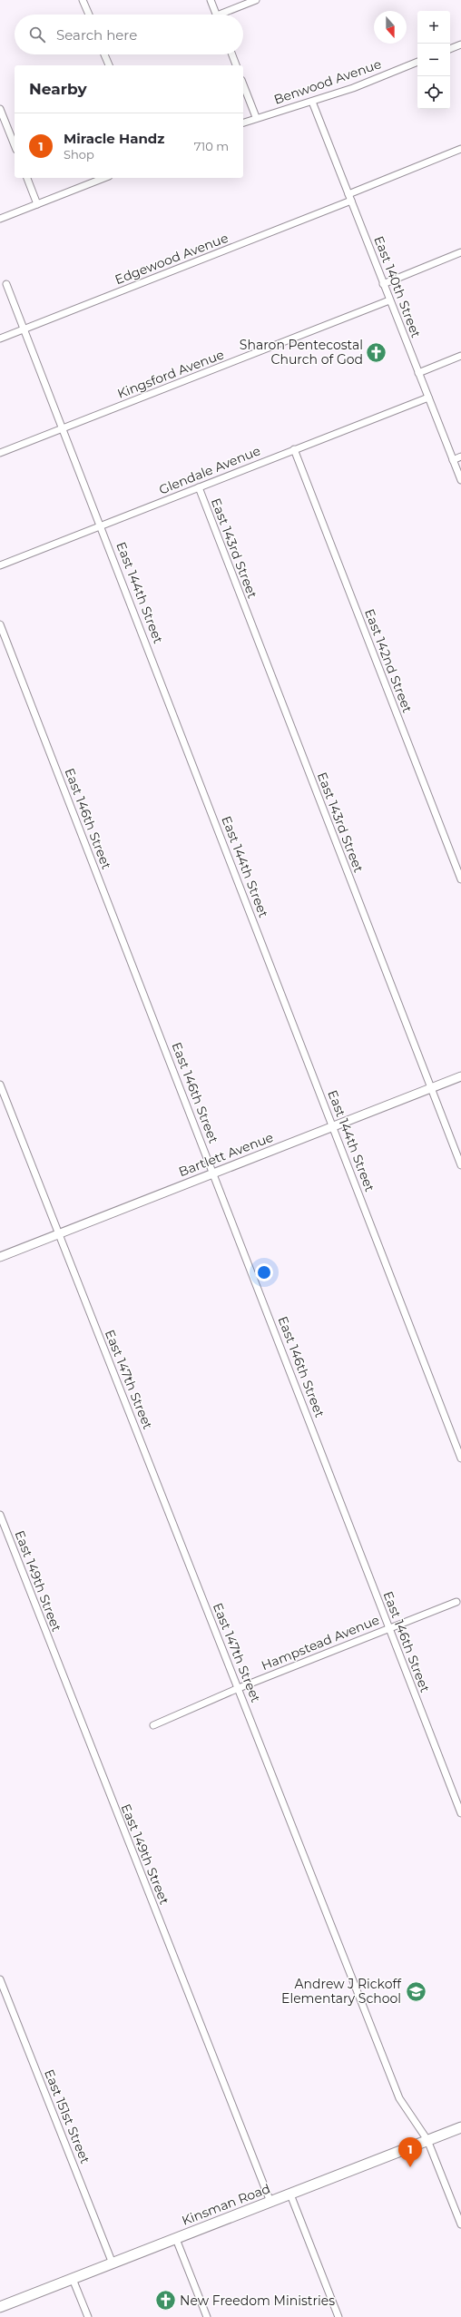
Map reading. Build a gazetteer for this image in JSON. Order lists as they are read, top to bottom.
{
  "streets": {
    "main road": ["Kinsman Road"],
    "street": [
      "Benwood Avenue",
      "Edgewood Avenue",
      "East 140th Street",
      "Kingsford Avenue",
      "Glendale Avenue",
      "East 143rd Street",
      "East 144th Street",
      "East 142nd Street",
      "East 146th Street",
      "Bartlett Avenue",
      "East 147th Street",
      "East 149th Street",
      "Hampstead Avenue",
      "East 151st Street"
    ]
  },
  "crossings": [
    ["Benwood Avenue", "East 140th Street"],
    ["Edgewood Avenue", "East 140th Street"],
    ["Edgewood Avenue", "East 144th Street"],
    ["East 140th Street", "Kingsford Avenue"],
    ["East 140th Street", "Glendale Avenue"],
    ["Kingsford Avenue", "East 144th Street"],
    ["Glendale Avenue", "East 143rd Street"],
    ["Glendale Avenue", "East 144th Street"],
    ["Glendale Avenue", "East 142nd Street"],
    ["East 143rd Street", "Bartlett Avenue"],
    ["East 144th Street", "Bartlett Avenue"],
    ["East 146th Street", "Bartlett Avenue"],
    ["East 146th Street", "Hampstead Avenue"],
    ["Bartlett Avenue", "East 147th Street"],
    ["East 147th Street", "Hampstead Avenue"],
    ["East 147th Street", "Kinsman Road"],
    ["East 149th Street", "Kinsman Road"],
    ["East 151st Street", "Kinsman Road"]
  ],
  "places": {
    "church": ["Sharon Pentecostal Church of God", "New Freedom Ministries"],
    "school or university": ["Andrew J Rickoff Elementary School"]
  },
  "north": "bottom",
  "page": {
    "map_buttons": ["+", "−"],
    "search": "Search here",
    "heading": "Nearby",
    "list": [
      {
        "mark": "1",
        "name": "Miracle Handz",
        "note": "Shop",
        "value": "710 m"
      }
    ],
    "pins": "1"
  }
}
